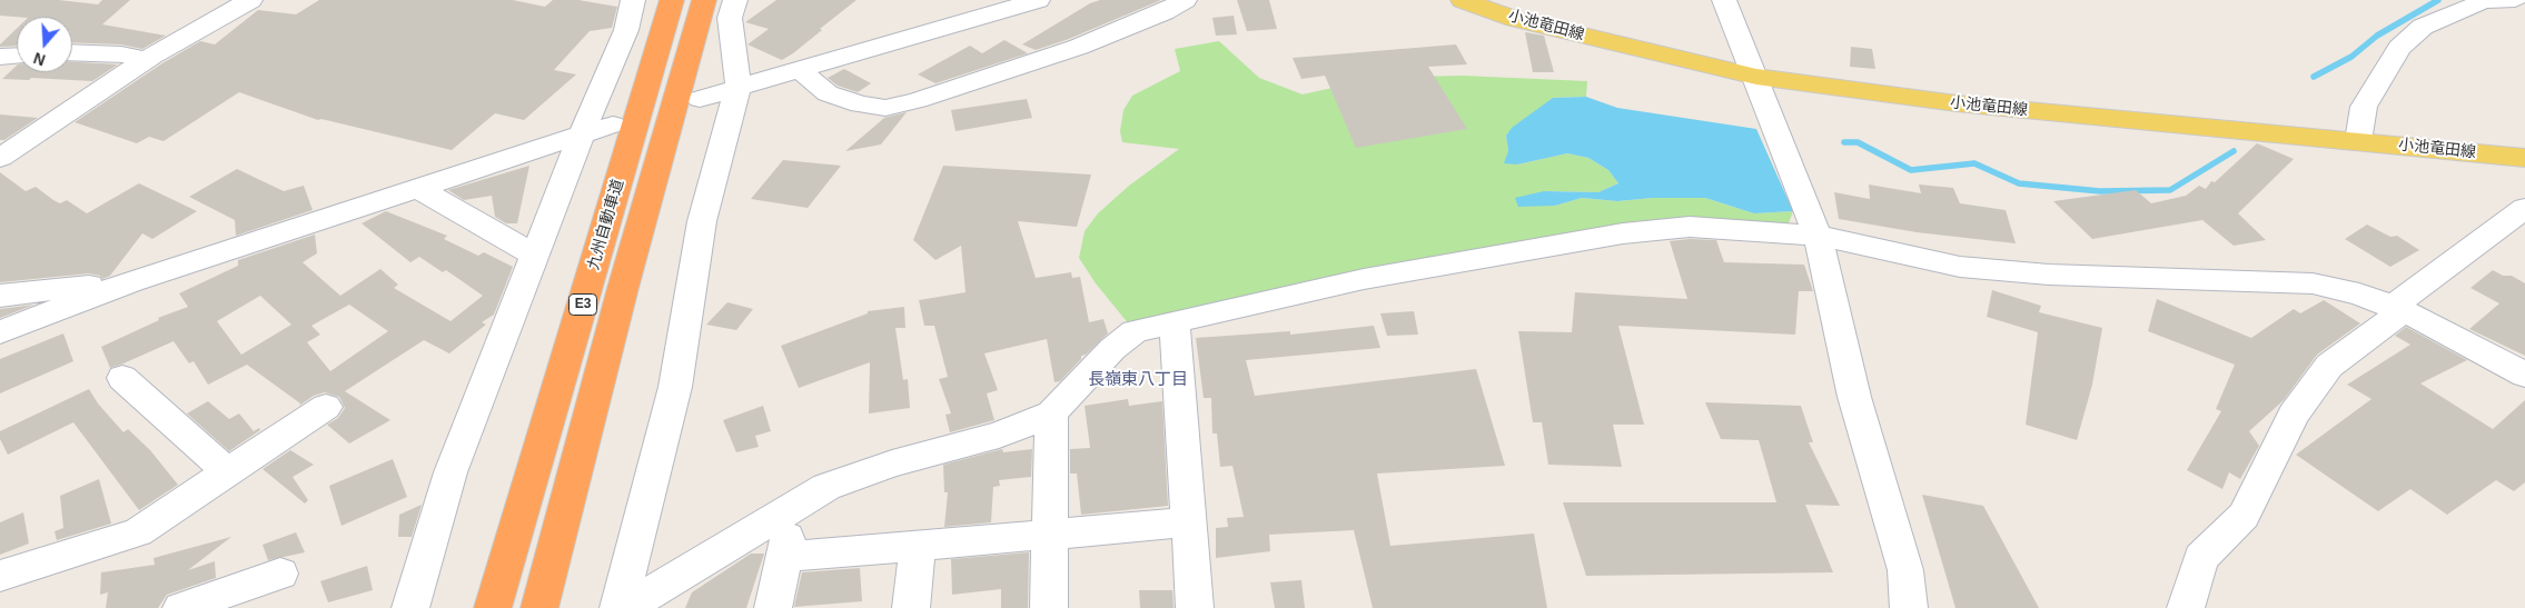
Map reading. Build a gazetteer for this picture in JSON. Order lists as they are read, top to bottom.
{
  "streets": {
    "highway": ["九州自動車道", "E3"],
    "main road": ["小池竜田線"]
  },
  "districts": ["長嶺東八丁目"],
  "north": "bottom"
}
